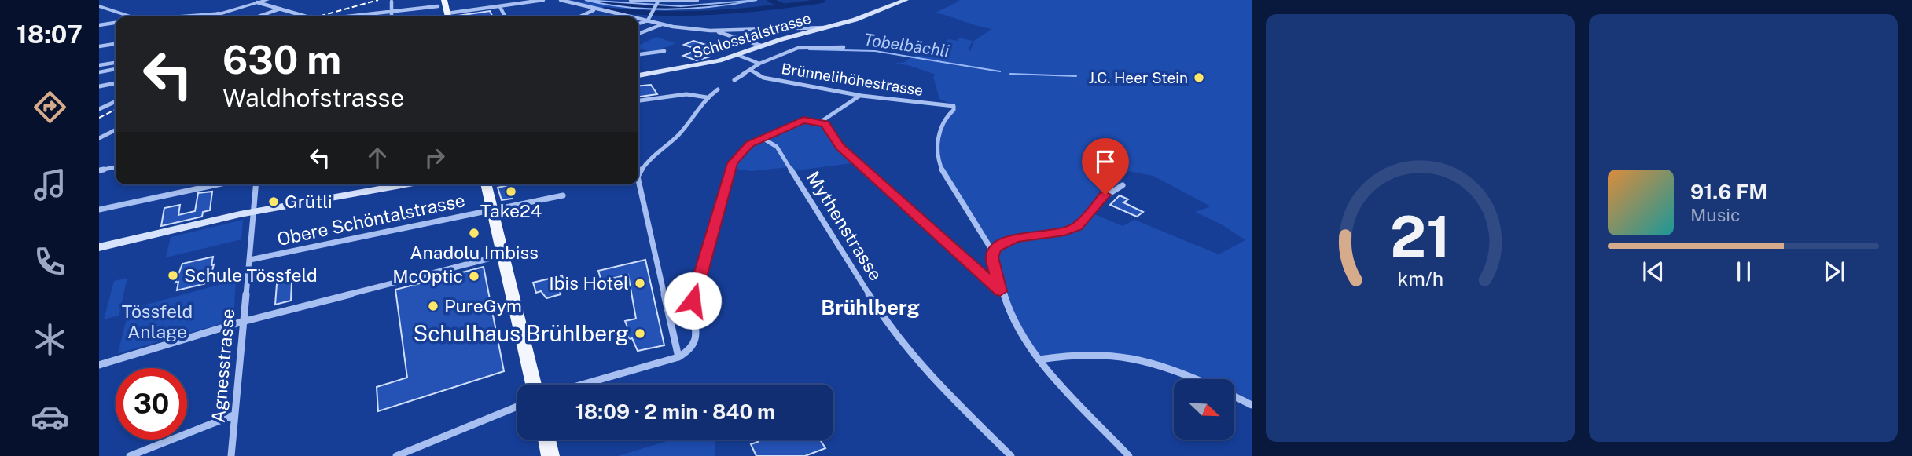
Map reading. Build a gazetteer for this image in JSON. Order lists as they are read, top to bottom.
{
  "streets": {
    "main road": ["Schlosstalstrasse"],
    "street": [
      "Brünnelihöhestrasse",
      "Obere Schöntalstrasse",
      "Mythenstrasse",
      "Agnesstrasse"
    ]
  },
  "crossings": [
    ["Obere Schöntalstrasse", "Agnesstrasse"]
  ],
  "districts": ["Brühlberg"],
  "water": ["Tobelbächli"],
  "parks": ["Tössfeld Anlage"],
  "places": [
    "J.C. Heer Stein",
    "Take24",
    "Grütli",
    "Anadolu Imbiss",
    "Schule Tössfeld",
    "McOptic",
    "Ibis Hotel",
    "PureGym",
    "Schulhaus Brühlberg"
  ],
  "north": "bottom right",
  "page": {
    "tabs": "18:07",
    "turn": ["630 m", "Waldhofstrasse"],
    "song": ["91.6 FM", "Music"],
    "limit": "30",
    "trip": "18:09 · 2 min · 840 m",
    "gauge": ["21", "km/h"]
  }
}
